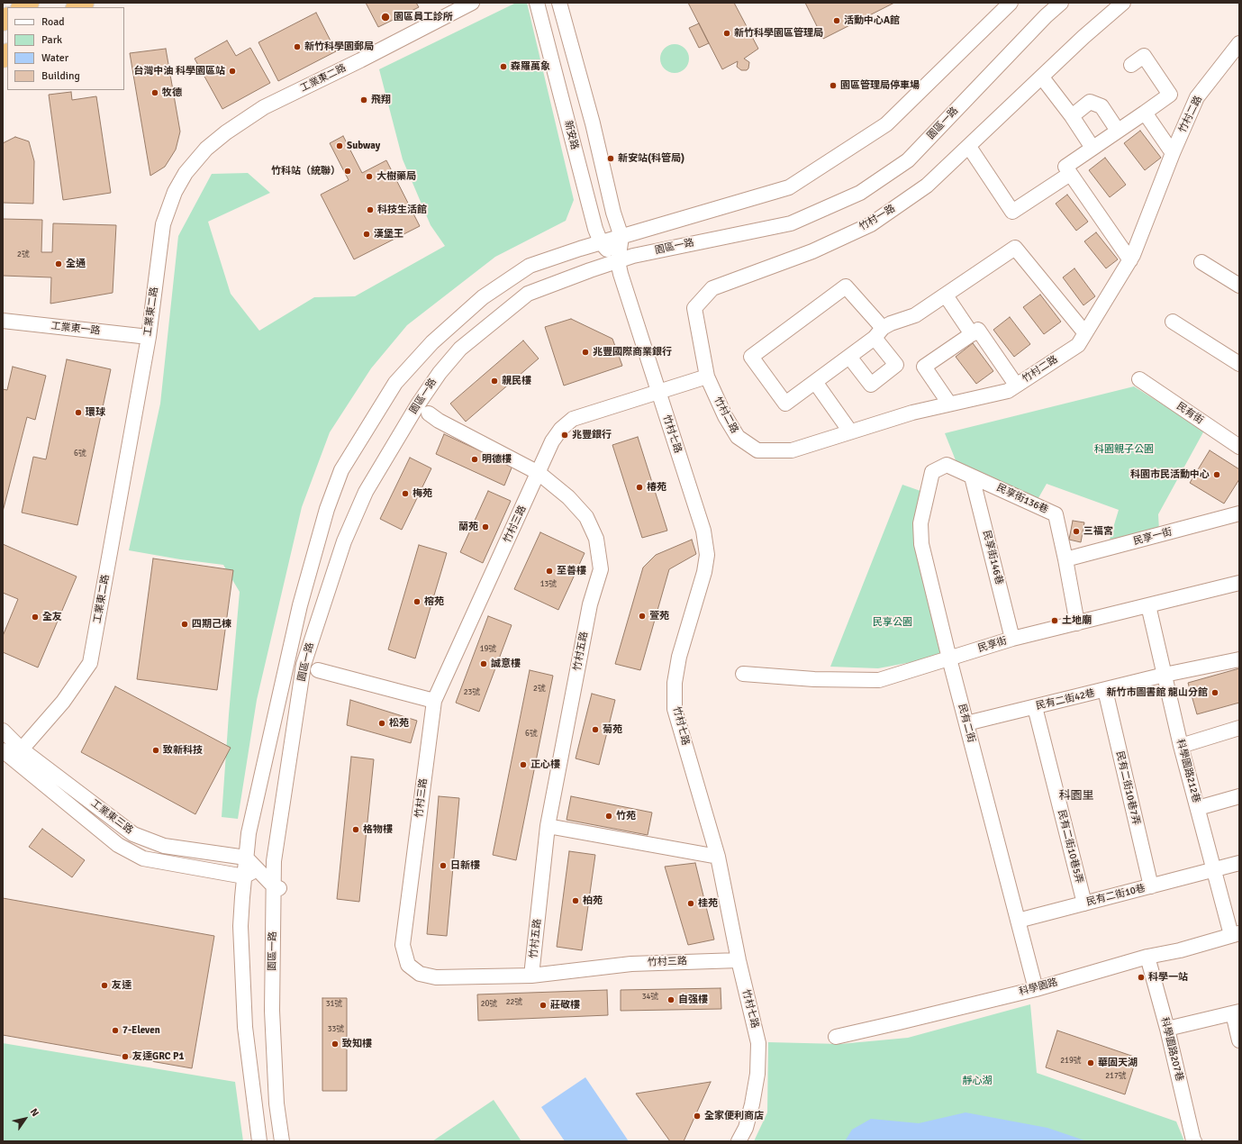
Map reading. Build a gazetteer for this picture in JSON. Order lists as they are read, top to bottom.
{
  "streets": {
    "street": [
      "工業東二路",
      "竹村二路",
      "園區一路",
      "新安路",
      "竹村一路",
      "工業東一路",
      "民有街",
      "竹村七路",
      "民享街136巷",
      "竹村三路",
      "民享一街",
      "民享街146巷",
      "民享街",
      "竹村五路",
      "民有二街42巷",
      "民有二街",
      "科學園路212巷",
      "民有二街10巷7弄",
      "工業東三路",
      "民有二街10巷5弄",
      "民有二街10巷",
      "科學園路",
      "科學園路207巷"
    ]
  },
  "crossings": [
    ["工業東二路", "工業東一路"],
    ["工業東二路", "工業東三路"],
    ["竹村二路", "竹村一路"],
    ["園區一路", "新安路"],
    ["園區一路", "竹村七路"],
    ["園區一路", "工業東三路"],
    ["新安路", "竹村七路"],
    ["竹村七路", "竹村三路"],
    ["民享街136巷", "民享一街"],
    ["民享街136巷", "民享街146巷"],
    ["民享街136巷", "民享街"],
    ["民享街136巷", "民有二街"],
    ["竹村三路", "竹村五路"],
    ["民享街146巷", "民享街"],
    ["民享街", "民有二街"],
    ["民享街", "科學園路212巷"],
    ["民有二街42巷", "民有二街"],
    ["民有二街42巷", "科學園路212巷"],
    ["民有二街42巷", "民有二街10巷7弄"],
    ["民有二街42巷", "民有二街10巷5弄"],
    ["民有二街", "民有二街10巷"],
    ["民有二街", "科學園路"],
    ["科學園路212巷", "民有二街10巷"],
    ["科學園路212巷", "科學園路"],
    ["民有二街10巷7弄", "民有二街10巷"],
    ["民有二街10巷5弄", "民有二街10巷"],
    ["科學園路", "科學園路207巷"]
  ],
  "districts": ["科園里"],
  "parks": ["科園親子公園", "民享公園", "靜心湖"],
  "places": [
    "園區員工診所",
    "活動中心A館",
    "新竹科學園區管理局",
    "新竹科學園郵局",
    "森羅萬象",
    "台灣中油 科學園區站",
    "園區管理局停車場",
    "牧德",
    "飛翔",
    "Subway",
    "新安站(科管局)",
    "竹科站（統聯）",
    "大樹藥局",
    "科技生活館",
    "漢堡王",
    "全通",
    "兆豐國際商業銀行",
    "親民樓",
    "環球",
    "兆豐銀行",
    "明德樓",
    "科園市民活動中心",
    "椿苑",
    "梅苑",
    "蘭苑",
    "三福宮",
    "至善樓",
    "榕苑",
    "萱苑",
    "全友",
    "土地廟",
    "四期己棟",
    "誠意樓",
    "新竹市圖書館 龍山分館",
    "松苑",
    "菊苑",
    "致新科技",
    "正心樓",
    "竹苑",
    "格物樓",
    "日新樓",
    "柏苑",
    "桂苑",
    "科學一站",
    "友達",
    "自强樓",
    "莊敬樓",
    "7-Eleven",
    "致知樓",
    "友達GRC P1",
    "華固天湖",
    "全家便利商店"
  ],
  "house_numbers": [
    "2號",
    "6號",
    "13號",
    "19號",
    "2號",
    "23號",
    "6號",
    "34號",
    "22號",
    "31號",
    "20號",
    "33號",
    "219號",
    "217號"
  ],
  "legend": [
    "Road",
    "Park",
    "Water",
    "Building"
  ],
  "north": "top right"
}
